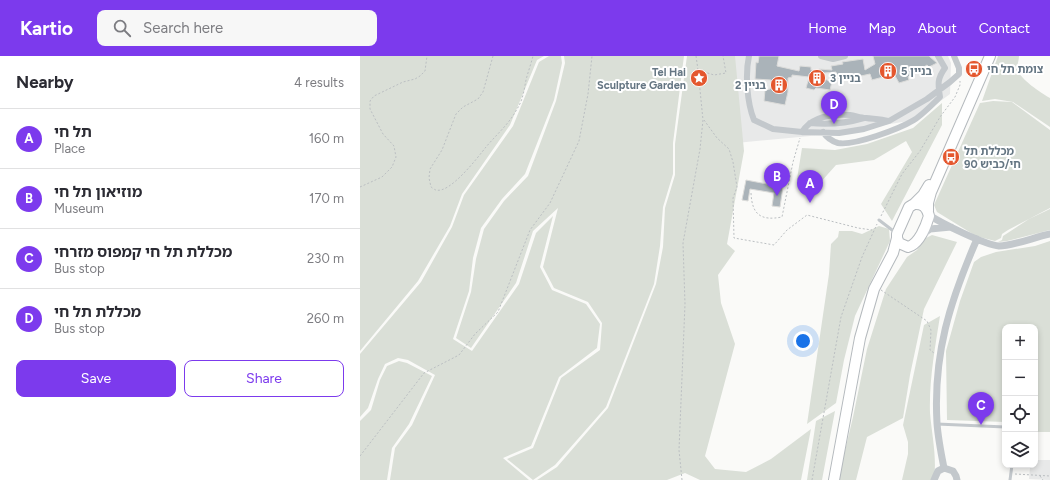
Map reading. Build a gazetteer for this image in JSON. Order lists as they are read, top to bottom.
{
  "places": {
    "bus stop": ["צומת תל חי", "מכללת תל חי/כביש 90"],
    "building": ["בניין 5", "בניין 3", "בניין 2"],
    "place": ["Tel Hai Sculpture Garden"]
  },
  "page": {
    "header": "Kartio",
    "search": "Search here",
    "nav": [
      "Home",
      "Map",
      "About",
      "Contact"
    ],
    "heading": ["Nearby", "4 results"],
    "pins": [
      "D",
      "B",
      "A",
      "C"
    ],
    "list": [
      {
        "mark": "A",
        "name": "תל חי",
        "note": "Place",
        "value": "160 m"
      },
      {
        "mark": "B",
        "name": "מוזיאון תל חי",
        "note": "Museum",
        "value": "170 m"
      },
      {
        "mark": "C",
        "name": "מכללת תל חי קמפוס מזרחי",
        "note": "Bus stop",
        "value": "230 m"
      },
      {
        "mark": "D",
        "name": "מכללת תל חי",
        "note": "Bus stop",
        "value": "260 m"
      }
    ],
    "map_buttons": ["+", "−"],
    "buttons": ["Save", "Share"]
  }
}
